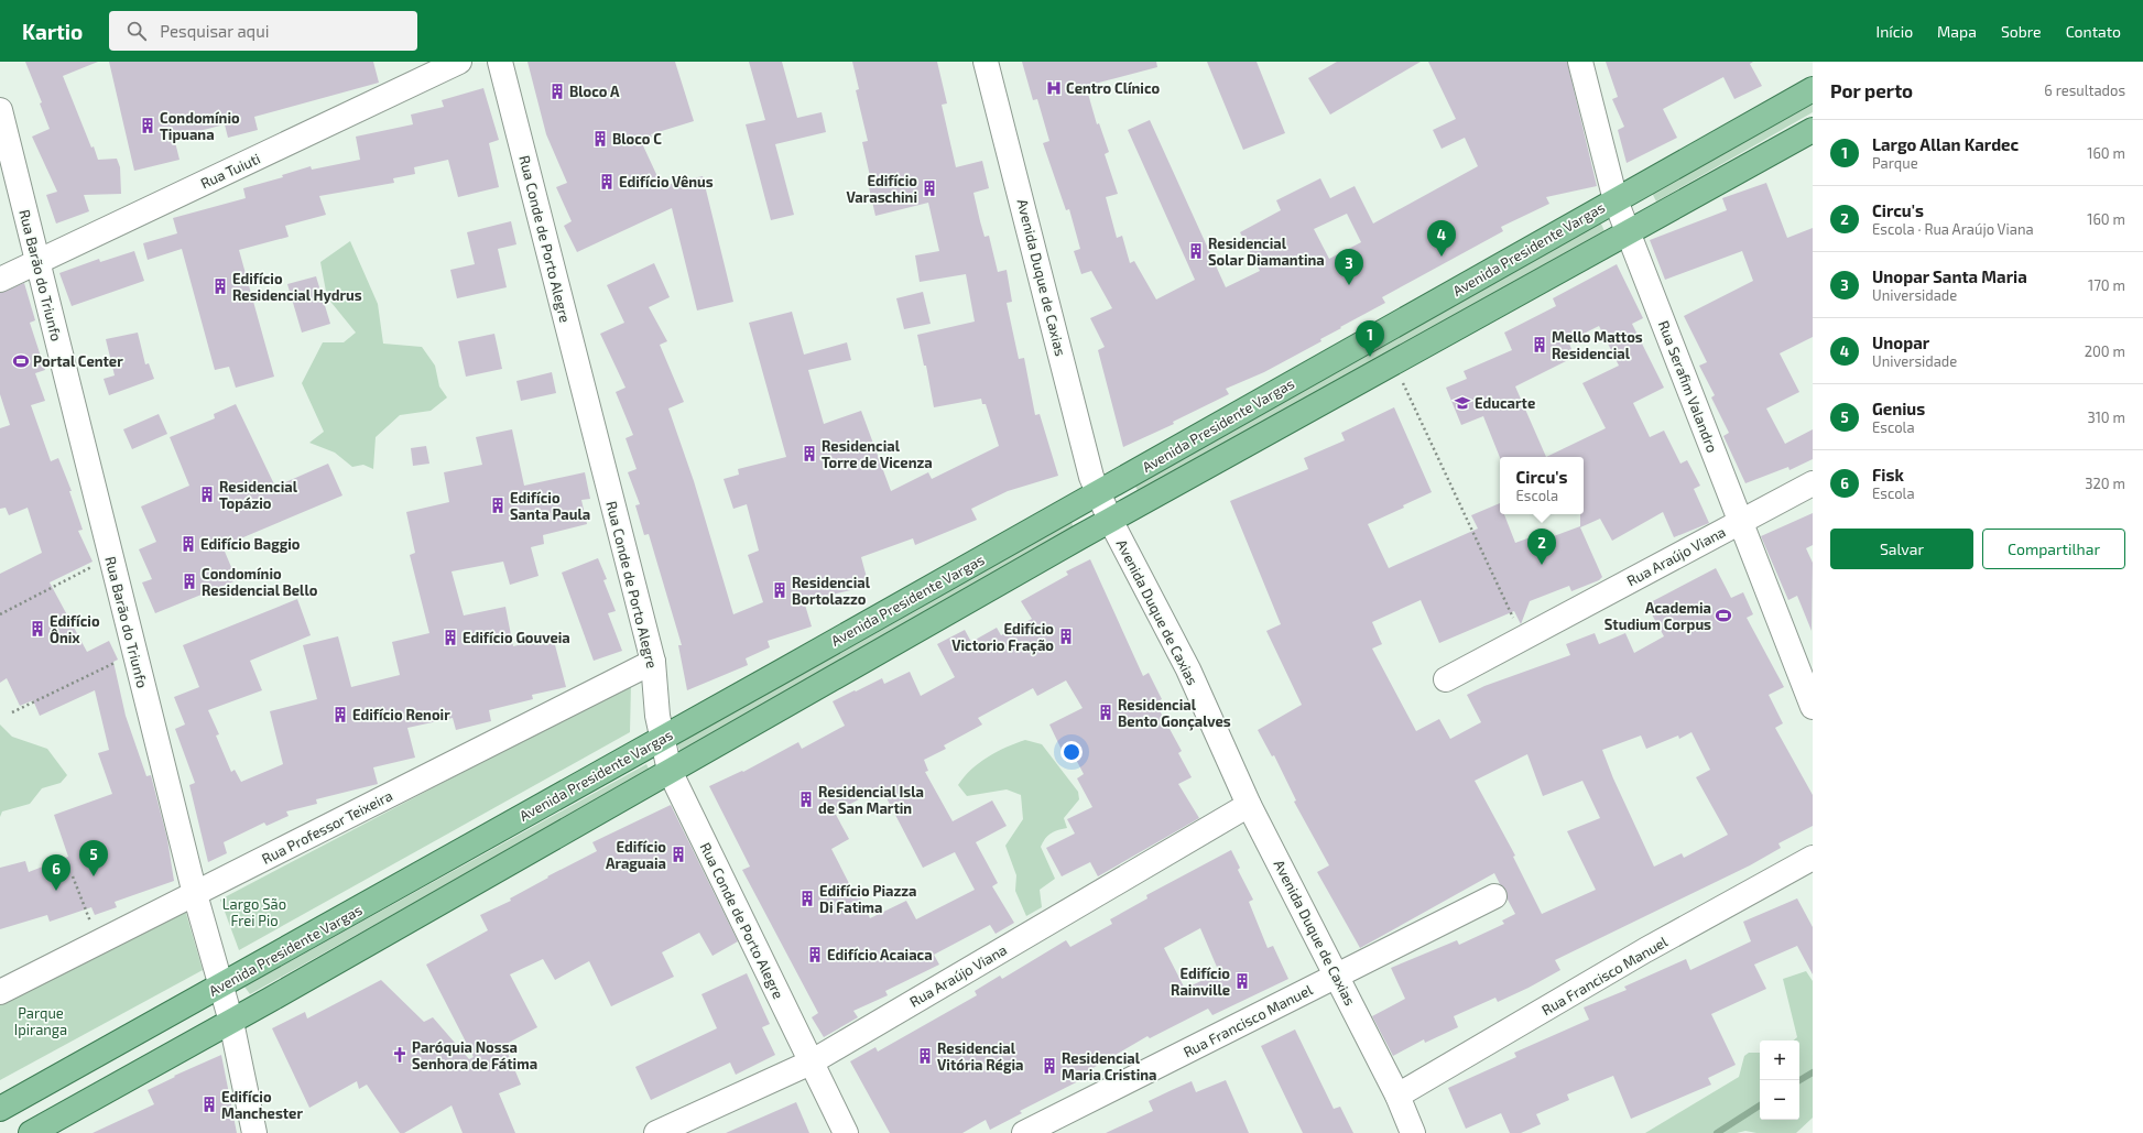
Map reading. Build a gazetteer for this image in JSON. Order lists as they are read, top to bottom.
{
  "streets": {
    "main road": ["Avenida Presidente Vargas"],
    "street": [
      "Rua Tuiuti",
      "Rua Conde de Porto Alegre",
      "Rua Barão do Triunfo",
      "Avenida Duque de Caxias",
      "Rua Serafim Valandro",
      "Rua Araújo Viana",
      "Rua Professor Teixeira",
      "Rua Francisco Manuel"
    ]
  },
  "crossings": [
    ["Rua Tuiuti", "Rua Barão do Triunfo"],
    ["Rua Conde de Porto Alegre", "Avenida Presidente Vargas"],
    ["Rua Conde de Porto Alegre", "Rua Araújo Viana"],
    ["Rua Conde de Porto Alegre", "Rua Professor Teixeira"],
    ["Avenida Presidente Vargas", "Rua Barão do Triunfo"],
    ["Avenida Presidente Vargas", "Avenida Duque de Caxias"],
    ["Avenida Presidente Vargas", "Rua Serafim Valandro"],
    ["Rua Barão do Triunfo", "Rua Professor Teixeira"],
    ["Avenida Duque de Caxias", "Rua Araújo Viana"],
    ["Avenida Duque de Caxias", "Rua Francisco Manuel"],
    ["Rua Serafim Valandro", "Rua Araújo Viana"]
  ],
  "parks": ["Largo São Frei Pio", "Parque Ipiranga"],
  "places": {
    "hospital": ["Centro Clínico"],
    "building": [
      "Bloco A",
      "Condomínio Tipuana",
      "Bloco C",
      "Edifício Vênus",
      "Edifício Varaschini",
      "Residencial Solar Diamantina",
      "Edifício Residencial Hydrus",
      "Mello Mattos Residencial",
      "Residencial Torre de Vicenza",
      "Residencial Topázio",
      "Edifício Santa Paula",
      "Edifício Baggio",
      "Condomínio Residencial Bello",
      "Residencial Bortolazzo",
      "Edifício Ônix",
      "Edifício Victorio Fração",
      "Edifício Gouveia",
      "Residencial Bento Gonçalves",
      "Edifício Renoir",
      "Residencial Isla de San Martin",
      "Edifício Araguaia",
      "Edifício Piazza Di Fatima",
      "Edifício Acaiaca",
      "Edifício Rainville",
      "Residencial Vitória Régia",
      "Residencial Maria Cristina",
      "Edifício Manchester"
    ],
    "sports": ["Portal Center", "Academia Studium Corpus"],
    "school or university": ["Educarte"],
    "church": ["Paróquia Nossa Senhora de Fátima"]
  },
  "page": {
    "header": "Kartio",
    "search": "Pesquisar aqui",
    "nav": [
      "Início",
      "Mapa",
      "Sobre",
      "Contato"
    ],
    "heading": ["Por perto", "6 resultados"],
    "list": [
      {
        "mark": "1",
        "name": "Largo Allan Kardec",
        "note": "Parque",
        "value": "160 m"
      },
      {
        "mark": "2",
        "name": "Circu's",
        "note": "Escola · Rua Araújo Viana",
        "value": "160 m"
      },
      {
        "mark": "3",
        "name": "Unopar Santa Maria",
        "note": "Universidade",
        "value": "170 m"
      },
      {
        "mark": "4",
        "name": "Unopar",
        "note": "Universidade",
        "value": "200 m"
      },
      {
        "mark": "5",
        "name": "Genius",
        "note": "Escola",
        "value": "310 m"
      },
      {
        "mark": "6",
        "name": "Fisk",
        "note": "Escola",
        "value": "320 m"
      }
    ],
    "pins": [
      "4",
      "3",
      "1",
      "2",
      "5",
      "6"
    ],
    "popup": ["Circu's", "Escola"],
    "buttons": ["Salvar", "Compartilhar"],
    "map_buttons": ["+", "−"]
  }
}
